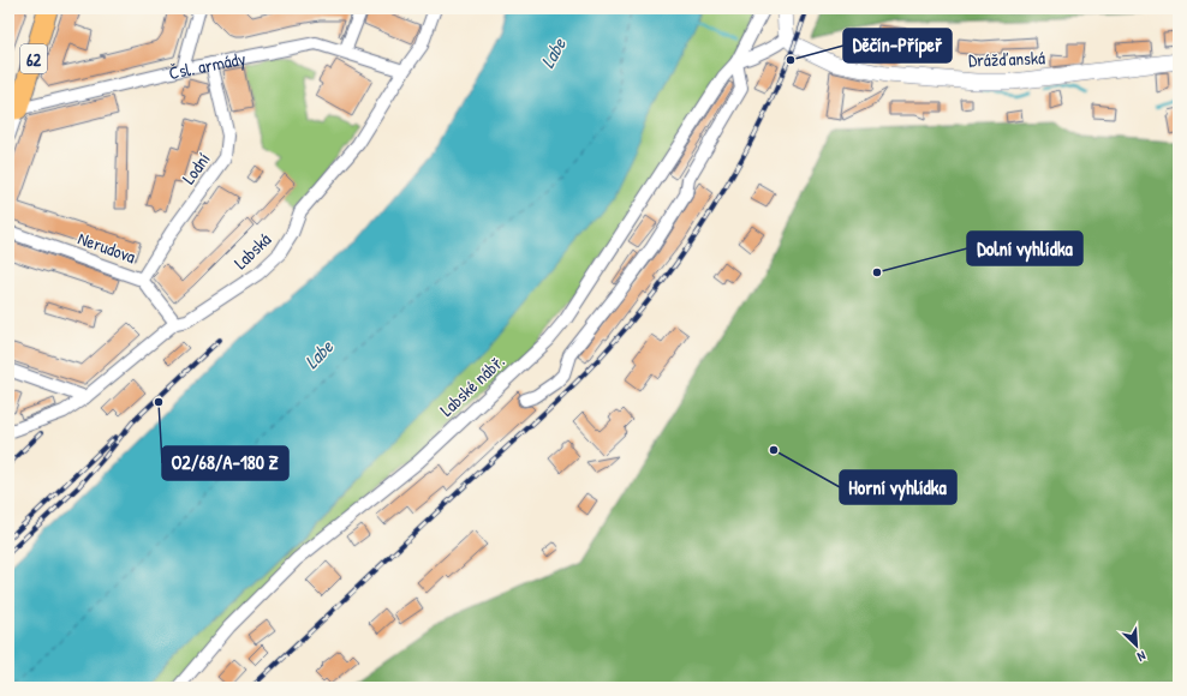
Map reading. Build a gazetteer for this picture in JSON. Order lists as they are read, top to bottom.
{
  "streets": {
    "main road": ["62"],
    "street": [
      "Drážďanská",
      "Čsl. armády",
      "Lodní",
      "Nerudova",
      "Labská",
      "Labské nábř."
    ]
  },
  "crossings": [
    ["62", "Čsl. armády"],
    ["Drážďanská", "Labské nábř."],
    ["Čsl. armády", "Lodní"],
    ["Čsl. armády", "Labská"],
    ["Lodní", "Nerudova"],
    ["Nerudova", "Labská"]
  ],
  "water": ["Labe"],
  "places": [
    "Děčín-Přípeř",
    "Dolní vyhlídka",
    "O2/68/A-180 Z",
    "Horní vyhlídka"
  ],
  "north": "bottom right"
}
